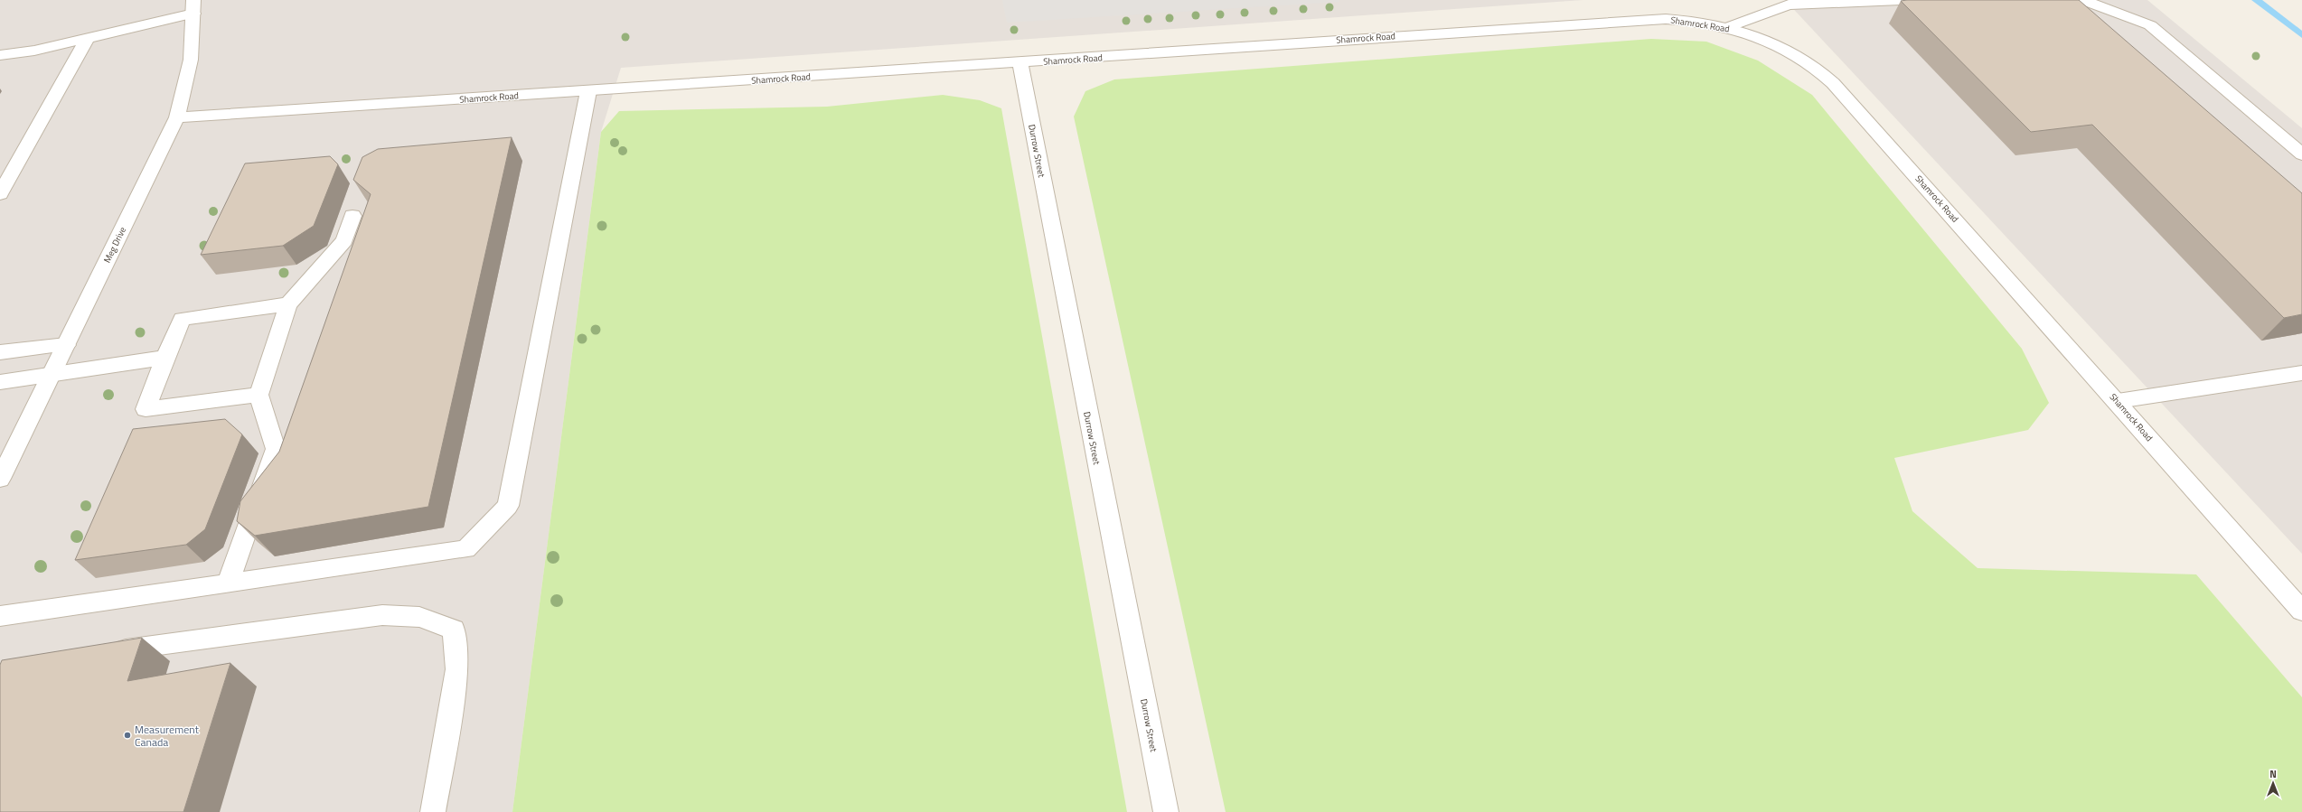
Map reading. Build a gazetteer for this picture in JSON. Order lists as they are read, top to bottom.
{
  "streets": {
    "street": ["Shamrock Road", "Durrow Street", "Meg Drive"]
  },
  "crossings": [
    ["Shamrock Road", "Durrow Street"],
    ["Shamrock Road", "Meg Drive"]
  ],
  "places": ["Measurement Canada"],
  "north": "top"
}
